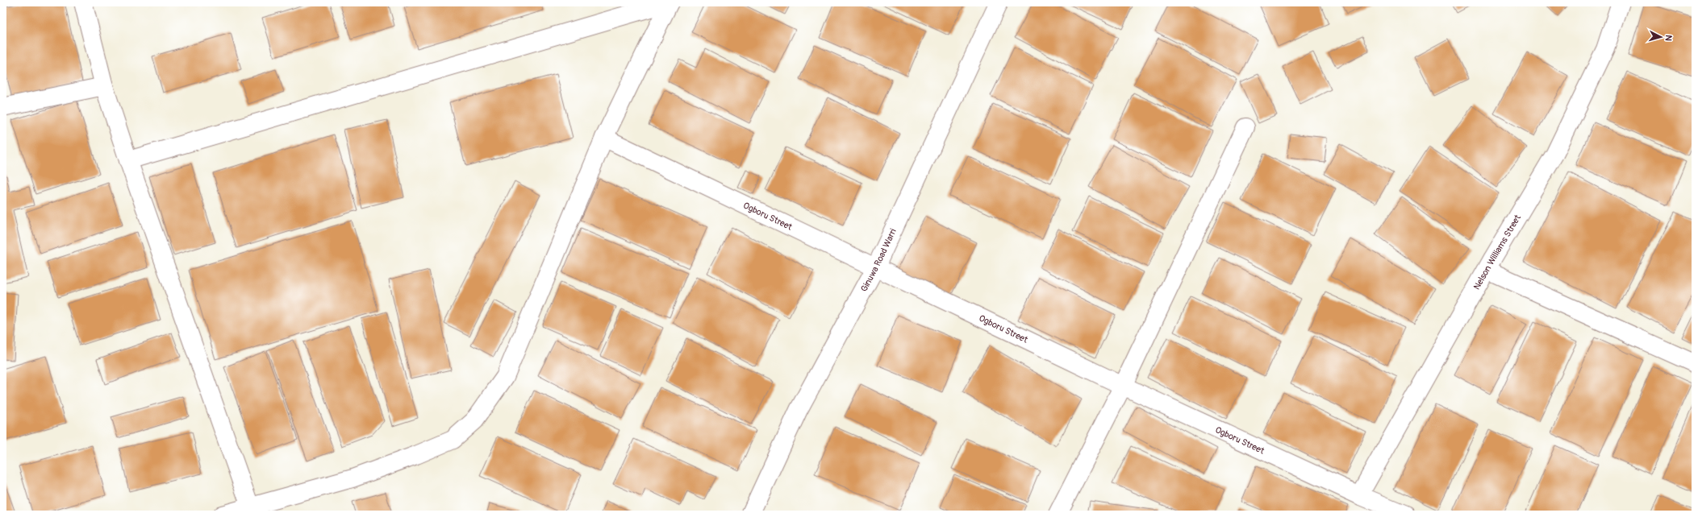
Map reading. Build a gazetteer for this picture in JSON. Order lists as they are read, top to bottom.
{
  "streets": {
    "street": ["Ogboru Street", "Nelson Williams Street", "Ginuwa Road Warri"]
  },
  "crossings": [
    ["Ogboru Street", "Nelson Williams Street"],
    ["Ogboru Street", "Ginuwa Road Warri"]
  ],
  "north": "right"
}
